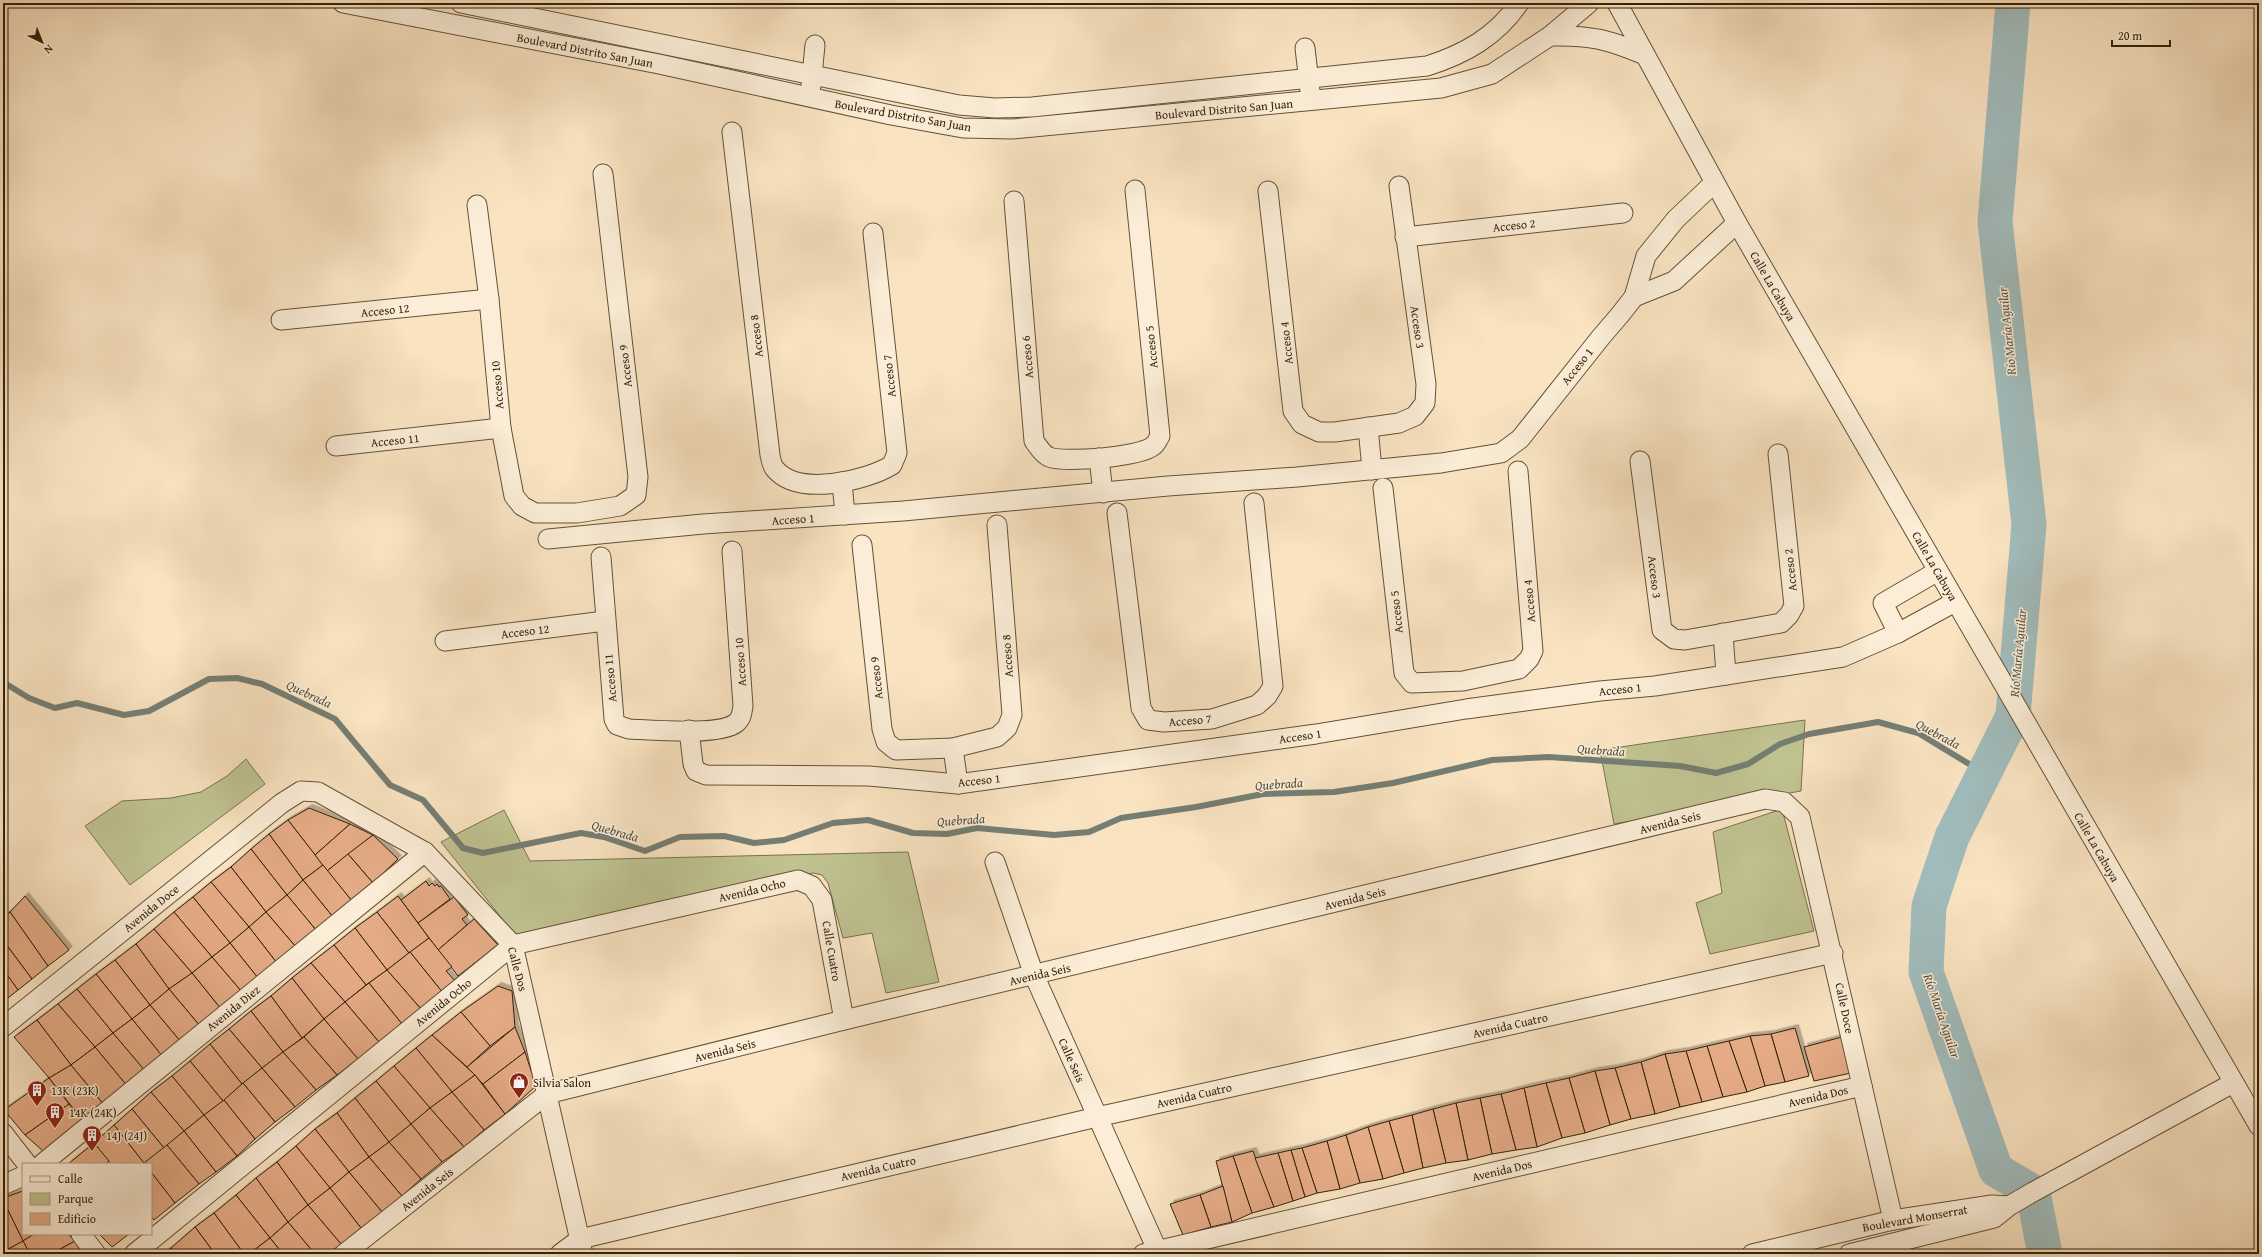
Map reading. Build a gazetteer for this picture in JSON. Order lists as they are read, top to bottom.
{
  "streets": {
    "street": [
      "Boulevard Distrito San Juan",
      "Acceso 2",
      "Calle La Cabuya",
      "Acceso 12",
      "Acceso 3",
      "Acceso 8",
      "Acceso 4",
      "Acceso 5",
      "Acceso 6",
      "Acceso 9",
      "Acceso 1",
      "Acceso 7",
      "Acceso 10",
      "Acceso 11",
      "Avenida Seis",
      "Avenida Ocho",
      "Avenida Doce",
      "Calle Cuatro",
      "Calle Dos",
      "Avenida Diez",
      "Calle Doce",
      "Avenida Cuatro",
      "Calle Seis",
      "Avenida Dos",
      "Boulevard Monserrat"
    ]
  },
  "crossings": [
    ["Acceso 2", "Acceso 3"],
    ["Calle La Cabuya", "Acceso 1"],
    ["Calle La Cabuya", "Boulevard Monserrat"],
    ["Acceso 12", "Acceso 10"],
    ["Acceso 12", "Acceso 11"],
    ["Acceso 3", "Acceso 4"],
    ["Acceso 8", "Acceso 9"],
    ["Acceso 8", "Acceso 7"],
    ["Acceso 4", "Acceso 5"],
    ["Acceso 5", "Acceso 6"],
    ["Acceso 9", "Acceso 10"],
    ["Acceso 1", "Acceso 10"],
    ["Acceso 1", "Acceso 11"],
    ["Acceso 10", "Acceso 11"],
    ["Avenida Seis", "Calle Cuatro"],
    ["Avenida Seis", "Calle Dos"],
    ["Avenida Seis", "Calle Doce"],
    ["Avenida Seis", "Calle Seis"],
    ["Avenida Ocho", "Calle Cuatro"],
    ["Avenida Ocho", "Calle Dos"],
    ["Avenida Doce", "Calle Dos"],
    ["Calle Dos", "Avenida Diez"],
    ["Calle Dos", "Avenida Cuatro"],
    ["Calle Doce", "Avenida Cuatro"],
    ["Calle Doce", "Avenida Dos"],
    ["Calle Doce", "Boulevard Monserrat"],
    ["Avenida Cuatro", "Calle Seis"],
    ["Calle Seis", "Avenida Dos"]
  ],
  "water": ["Río María Aguilar", "Quebrada"],
  "places": {
    "shop": ["Silvia Salon"],
    "building": ["13K (23K)", "14K (24K)", "14J (24J)"]
  },
  "legend": ["Calle", "Parque", "Edificio"],
  "scale_bar": "20 m",
  "north": "bottom right"
}
